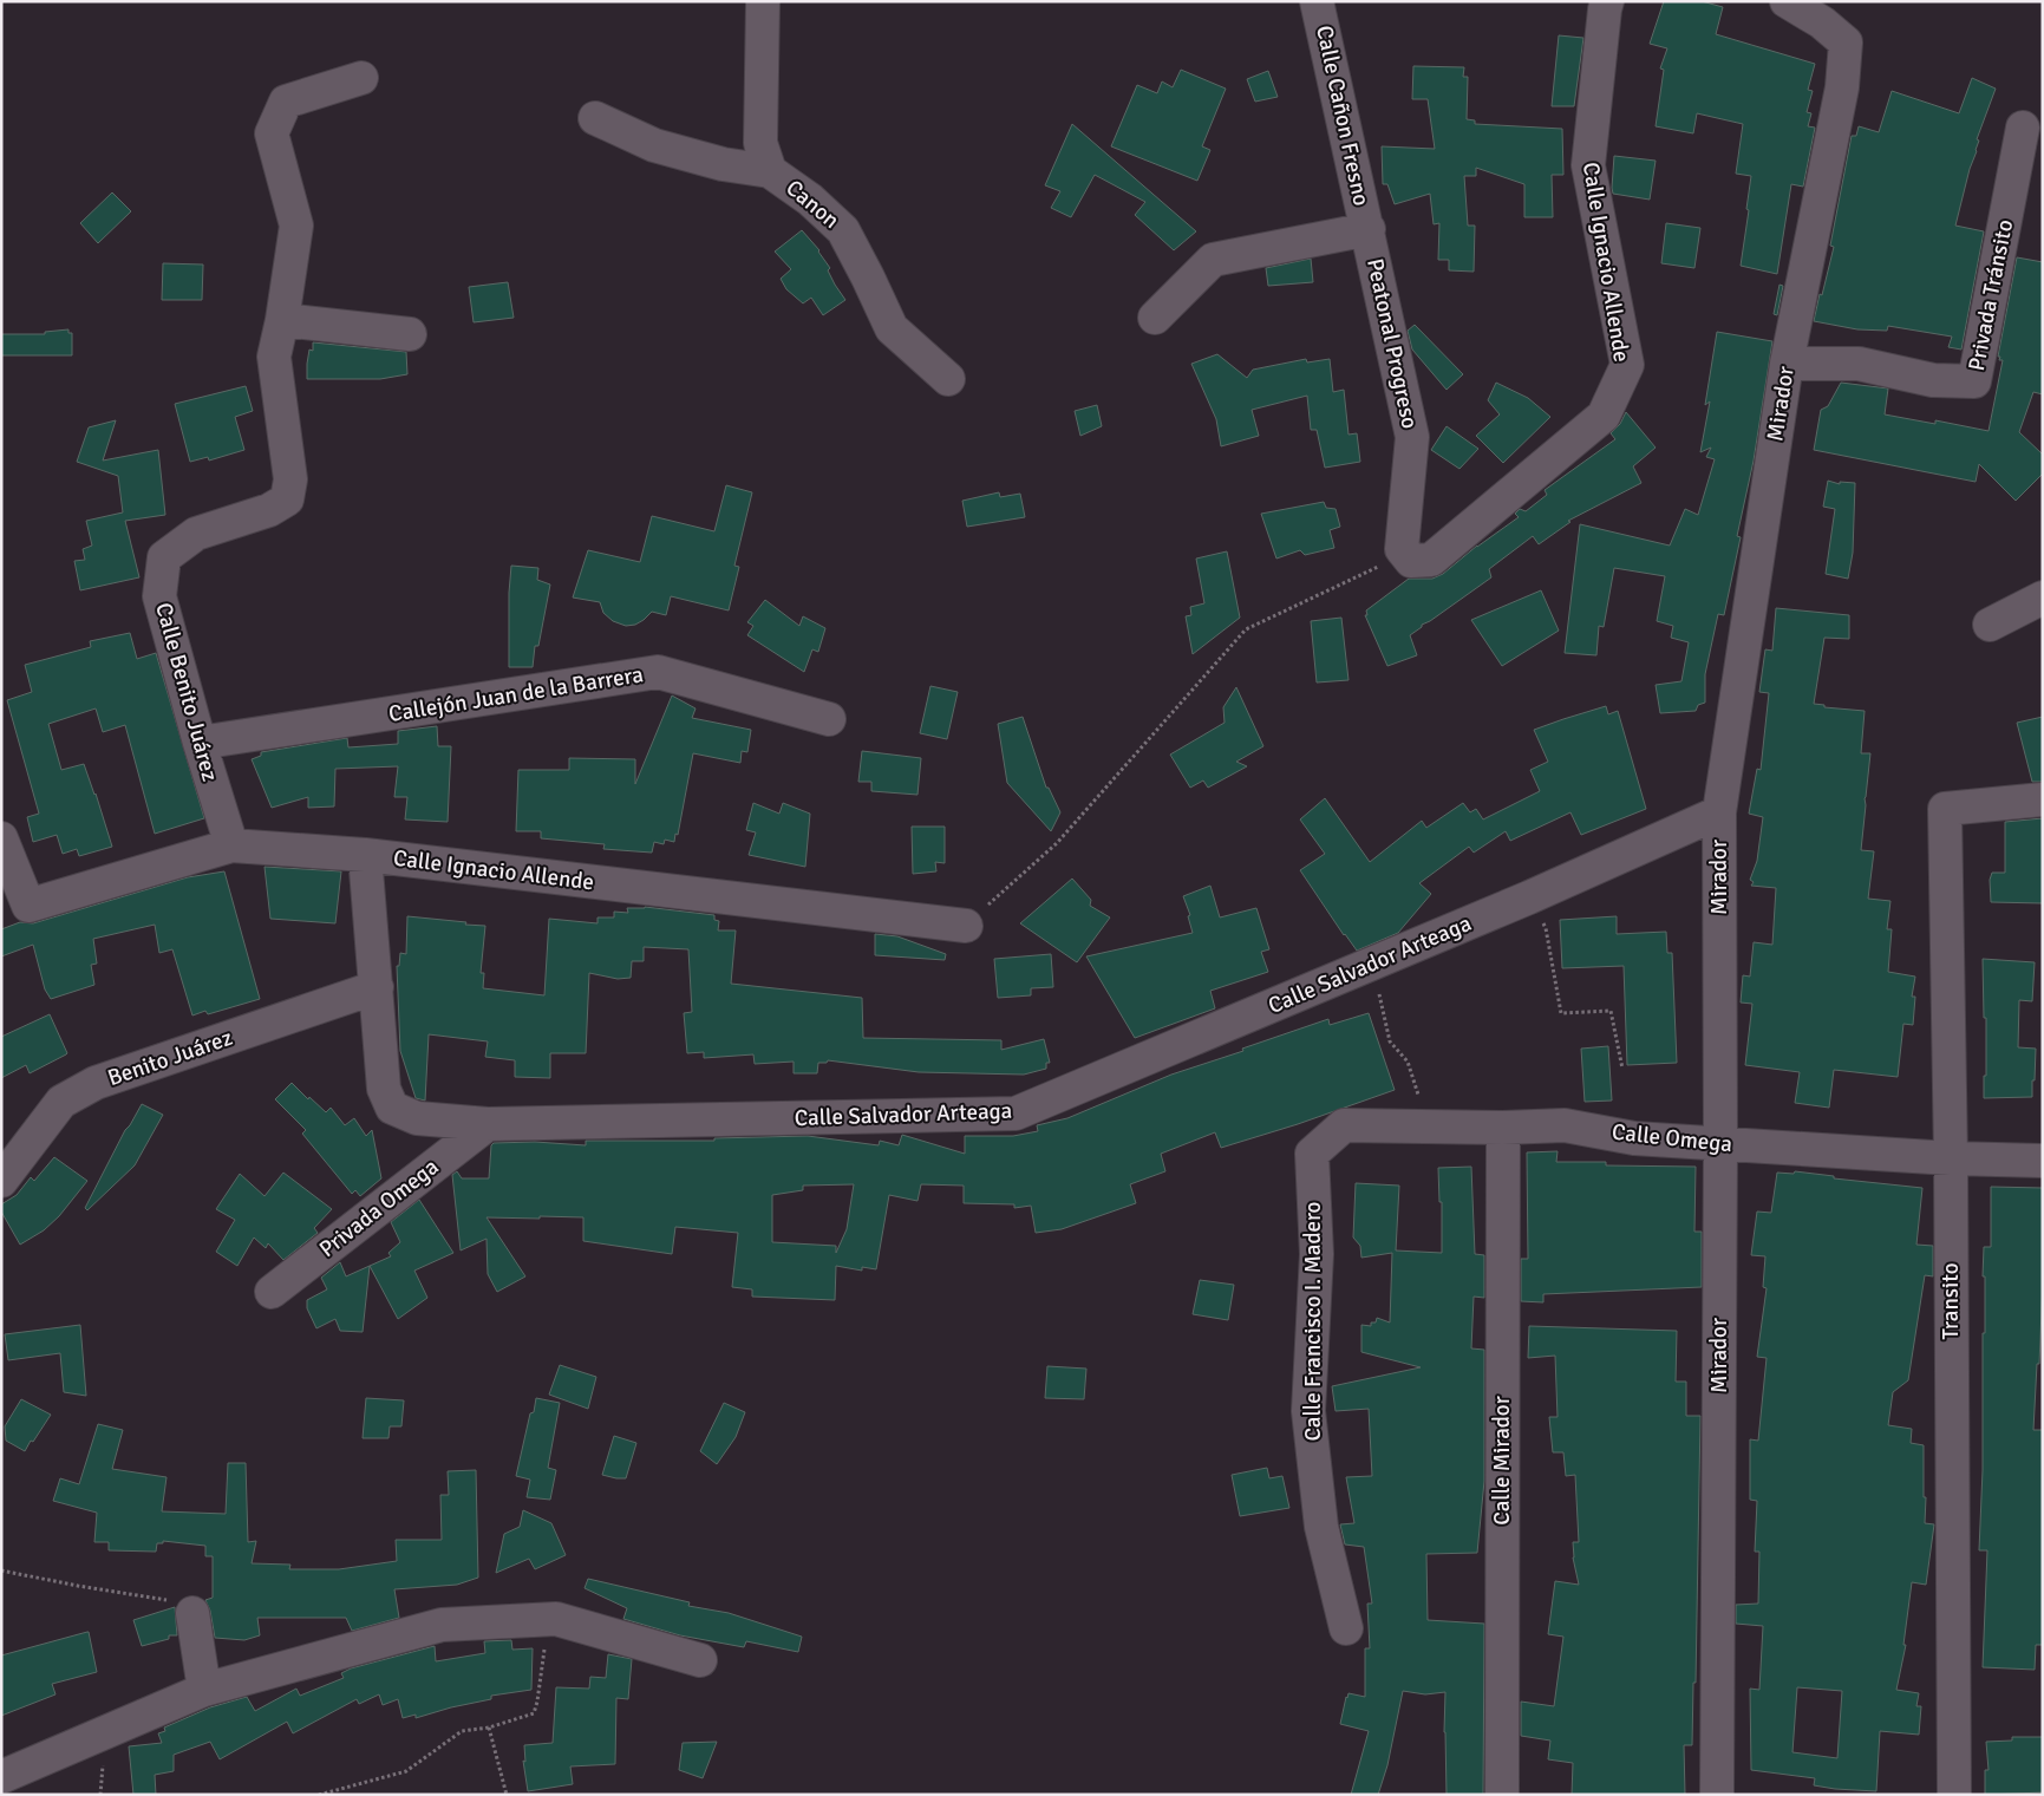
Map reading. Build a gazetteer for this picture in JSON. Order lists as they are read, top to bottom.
{
  "streets": {
    "street": [
      "Calle Cañon Fresno",
      "Canon",
      "Calle Ignacio Allende",
      "Privada Tránsito",
      "Peatonal Progreso",
      "Mirador",
      "Calle Benito Juárez",
      "Callejón Juan de la Barrera",
      "Calle Salvador Arteaga",
      "Benito Juárez",
      "Calle Omega",
      "Privada Omega",
      "Transito",
      "Calle Francisco I. Madero",
      "Calle Mirador"
    ]
  },
  "crossings": [
    ["Calle Cañon Fresno", "Peatonal Progreso"],
    ["Calle Ignacio Allende", "Peatonal Progreso"],
    ["Calle Ignacio Allende", "Calle Benito Juárez"],
    ["Calle Ignacio Allende", "Calle Salvador Arteaga"],
    ["Privada Tránsito", "Mirador"],
    ["Mirador", "Calle Salvador Arteaga"],
    ["Mirador", "Calle Omega"],
    ["Calle Benito Juárez", "Callejón Juan de la Barrera"],
    ["Calle Salvador Arteaga", "Benito Juárez"],
    ["Calle Salvador Arteaga", "Privada Omega"],
    ["Calle Omega", "Transito"],
    ["Calle Omega", "Calle Francisco I. Madero"],
    ["Calle Omega", "Calle Mirador"]
  ]
}
